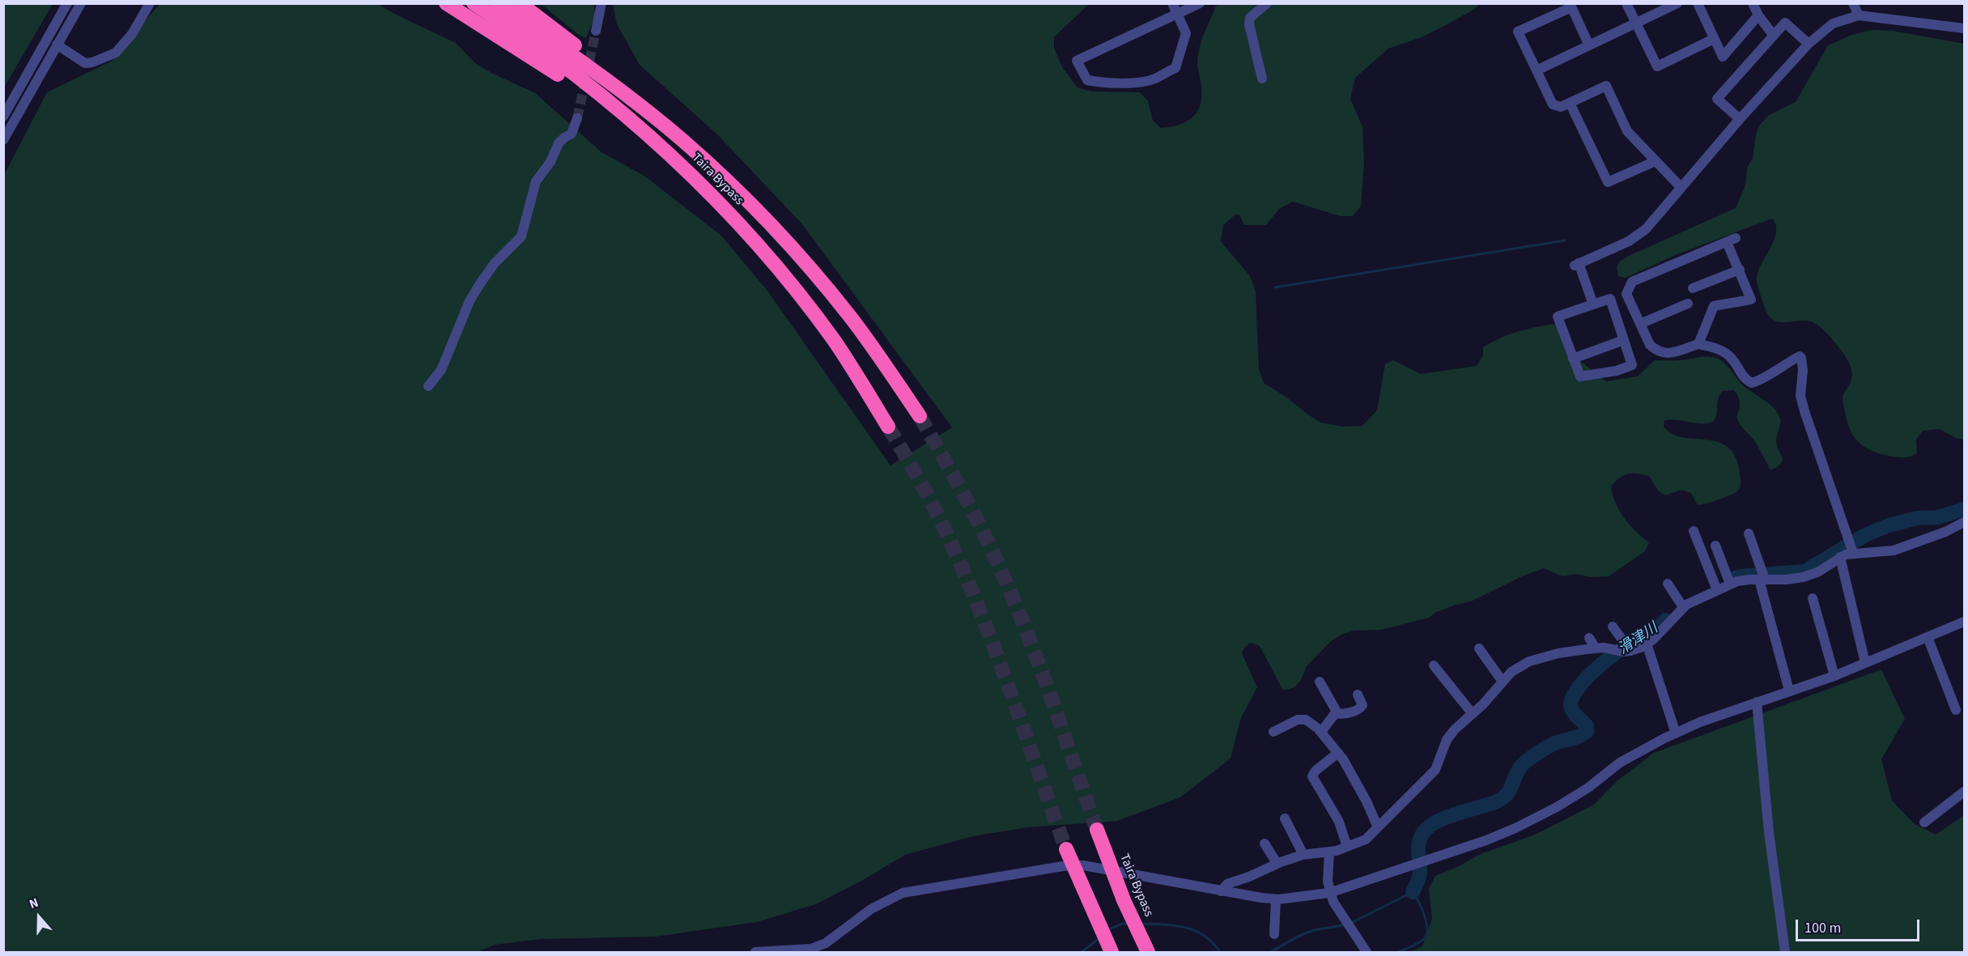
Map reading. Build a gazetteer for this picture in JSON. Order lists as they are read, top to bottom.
{
  "streets": {
    "highway": ["Taira Bypass"]
  },
  "water": ["滑津川"],
  "scale_bar": "100 m",
  "north": "top"
}
